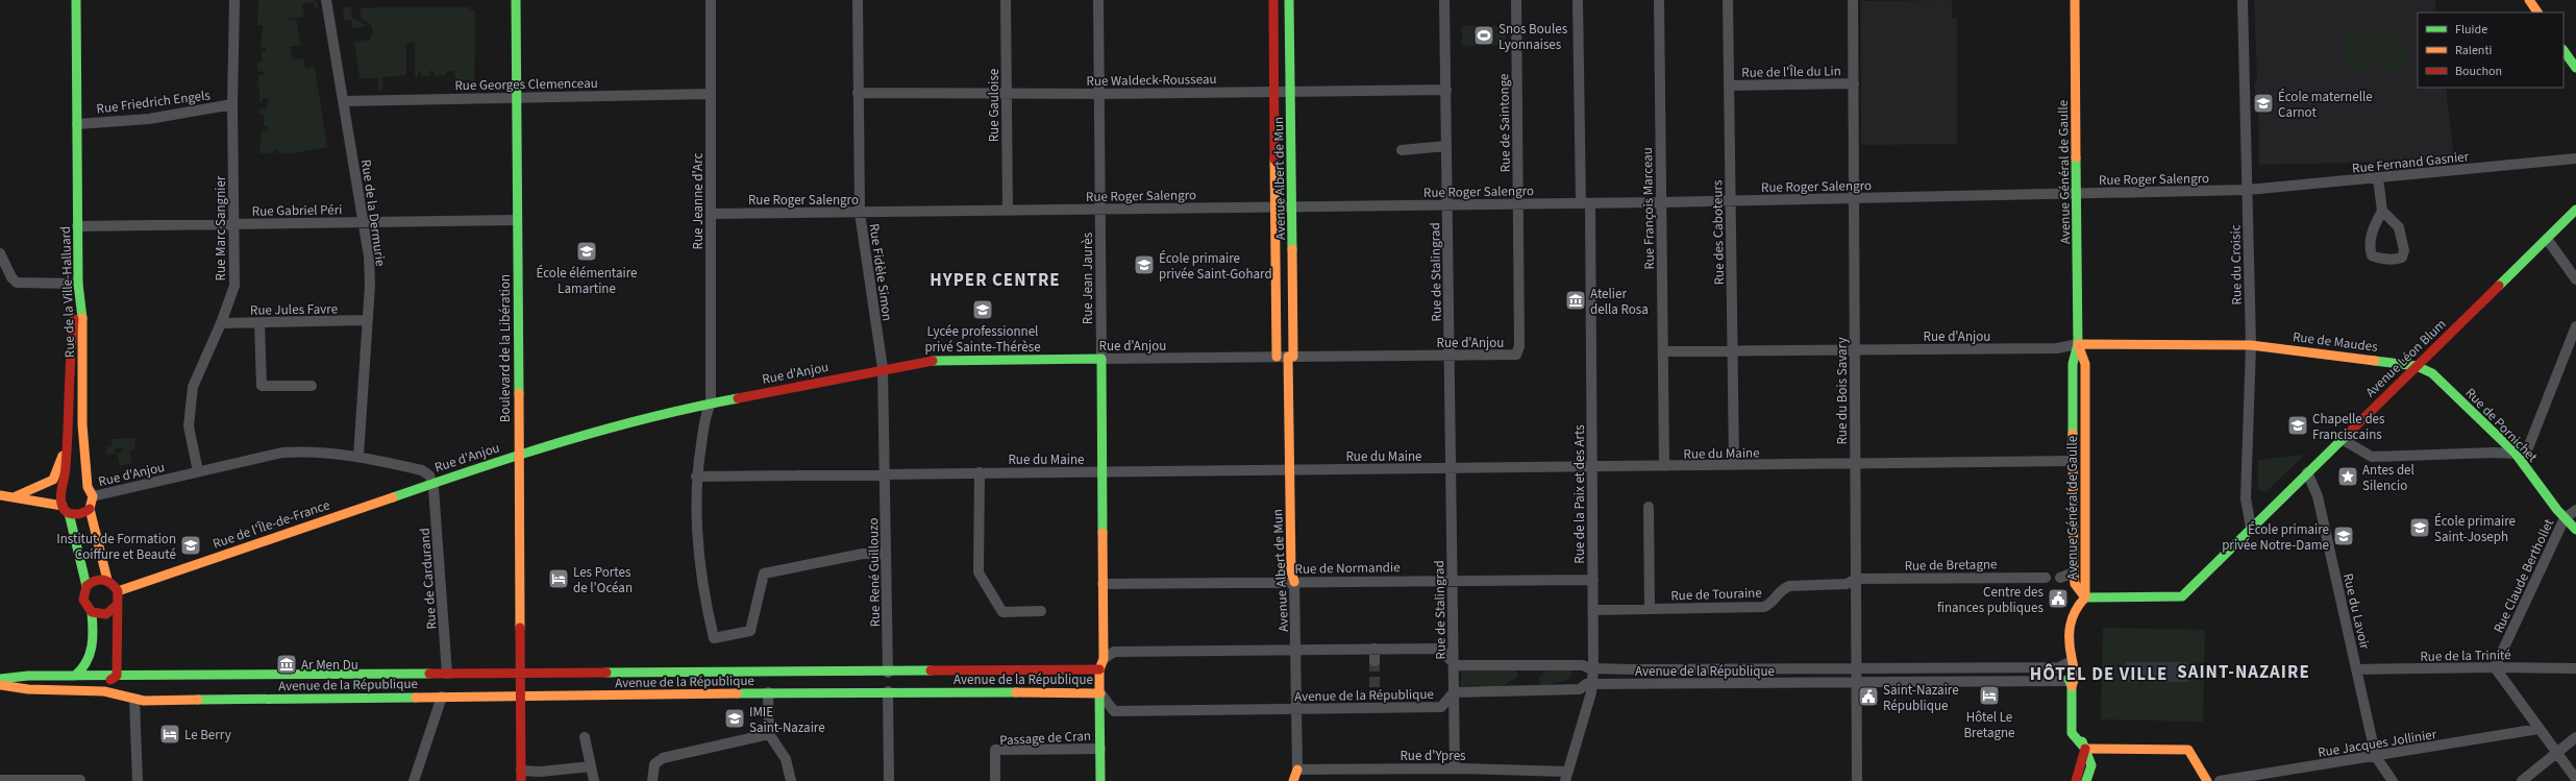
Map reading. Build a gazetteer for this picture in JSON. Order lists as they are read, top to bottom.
{
  "streets": {
    "street": [
      "Rue de l'Île du Lin",
      "Rue Waldeck-Rousseau",
      "Rue Georges Clemenceau",
      "Rue Friedrich Engels",
      "Rue Gauloise",
      "Rue de Saintonge",
      "Rue Fernand Gasnier",
      "Avenue Général de Gaulle",
      "Avenue Albert de Mun",
      "Rue Roger Salengro",
      "Rue Jeanne d'Arc",
      "Rue François Marceau",
      "Rue Gabriel Péri",
      "Rue de la Dermurie",
      "Rue Marc Sangnier",
      "Rue des Caboteurs",
      "Rue du Croisic",
      "Rue Fidèle Simon",
      "Rue de Stalingrad",
      "Rue Jean Jaurès",
      "Rue de la Ville-Halluard",
      "Rue Jules Favre",
      "Rue d'Anjou",
      "Rue de Maudes",
      "Boulevard de la Libération",
      "Avenue Léon Blum",
      "Rue du Bois Savary",
      "Rue de Pornichet",
      "Rue du Maine",
      "Rue de la Paix et des Arts",
      "Rue de l'Île-de-France",
      "Rue de Bretagne",
      "Rue de Normandie",
      "Rue René Guillouzo",
      "Rue Claude Berthollet",
      "Rue de Cardurand",
      "Rue de Touraine",
      "Rue du Lavoir",
      "Rue de la Trinité",
      "Avenue de la République",
      "Passage de Cran",
      "Rue Jacques Jollinier",
      "Rue d'Ypres"
    ]
  },
  "crossings": [
    ["Rue de l'Île du Lin", "Rue des Caboteurs"],
    ["Rue de l'Île du Lin", "Rue du Bois Savary"],
    ["Rue Waldeck-Rousseau", "Rue Gauloise"],
    ["Rue Waldeck-Rousseau", "Avenue Albert de Mun"],
    ["Rue Waldeck-Rousseau", "Rue Fidèle Simon"],
    ["Rue Waldeck-Rousseau", "Rue de Stalingrad"],
    ["Rue Waldeck-Rousseau", "Rue Jean Jaurès"],
    ["Rue Georges Clemenceau", "Rue Jeanne d'Arc"],
    ["Rue Georges Clemenceau", "Rue de la Dermurie"],
    ["Rue Georges Clemenceau", "Boulevard de la Libération"],
    ["Rue Friedrich Engels", "Rue Marc Sangnier"],
    ["Rue Friedrich Engels", "Rue de la Ville-Halluard"],
    ["Rue Gauloise", "Rue Roger Salengro"],
    ["Rue de Saintonge", "Rue Roger Salengro"],
    ["Rue de Saintonge", "Rue d'Anjou"],
    ["Rue Fernand Gasnier", "Rue Roger Salengro"],
    ["Rue Fernand Gasnier", "Rue du Croisic"],
    ["Avenue Général de Gaulle", "Rue Roger Salengro"],
    ["Avenue Général de Gaulle", "Rue d'Anjou"],
    ["Avenue Général de Gaulle", "Avenue Léon Blum"],
    ["Avenue Général de Gaulle", "Rue du Maine"],
    ["Avenue Général de Gaulle", "Avenue de la République"],
    ["Avenue Albert de Mun", "Rue Roger Salengro"],
    ["Avenue Albert de Mun", "Rue d'Anjou"],
    ["Avenue Albert de Mun", "Rue du Maine"],
    ["Avenue Albert de Mun", "Rue de Normandie"],
    ["Avenue Albert de Mun", "Avenue de la République"],
    ["Avenue Albert de Mun", "Rue d'Ypres"],
    ["Rue Roger Salengro", "Rue Jeanne d'Arc"],
    ["Rue Roger Salengro", "Rue François Marceau"],
    ["Rue Roger Salengro", "Rue des Caboteurs"],
    ["Rue Roger Salengro", "Rue du Croisic"],
    ["Rue Roger Salengro", "Rue Fidèle Simon"],
    ["Rue Roger Salengro", "Rue de Stalingrad"],
    ["Rue Roger Salengro", "Rue Jean Jaurès"],
    ["Rue Roger Salengro", "Rue du Bois Savary"],
    ["Rue Roger Salengro", "Rue de la Paix et des Arts"],
    ["Rue Jeanne d'Arc", "Rue d'Anjou"],
    ["Rue Jeanne d'Arc", "Rue du Maine"],
    ["Rue Jeanne d'Arc", "Rue René Guillouzo"],
    ["Rue François Marceau", "Rue d'Anjou"],
    ["Rue François Marceau", "Rue du Maine"],
    ["Rue Gabriel Péri", "Rue de la Dermurie"],
    ["Rue Gabriel Péri", "Rue Marc Sangnier"],
    ["Rue Gabriel Péri", "Rue de la Ville-Halluard"],
    ["Rue Gabriel Péri", "Boulevard de la Libération"],
    ["Rue de la Dermurie", "Rue Jules Favre"],
    ["Rue de la Dermurie", "Rue d'Anjou"],
    ["Rue Marc Sangnier", "Rue Jules Favre"],
    ["Rue Marc Sangnier", "Rue d'Anjou"],
    ["Rue des Caboteurs", "Rue d'Anjou"],
    ["Rue des Caboteurs", "Rue du Maine"],
    ["Rue du Croisic", "Rue d'Anjou"],
    ["Rue du Croisic", "Rue de Maudes"],
    ["Rue du Croisic", "Avenue Léon Blum"],
    ["Rue Fidèle Simon", "Rue d'Anjou"],
    ["Rue Fidèle Simon", "Rue du Maine"],
    ["Rue Fidèle Simon", "Rue René Guillouzo"],
    ["Rue de Stalingrad", "Rue d'Anjou"],
    ["Rue de Stalingrad", "Rue du Maine"],
    ["Rue de Stalingrad", "Rue de Normandie"],
    ["Rue de Stalingrad", "Avenue de la République"],
    ["Rue de Stalingrad", "Rue d'Ypres"],
    ["Rue Jean Jaurès", "Rue d'Anjou"],
    ["Rue Jean Jaurès", "Rue du Maine"],
    ["Rue Jean Jaurès", "Rue de Normandie"],
    ["Rue Jean Jaurès", "Avenue de la République"],
    ["Rue Jean Jaurès", "Passage de Cran"],
    ["Rue de la Ville-Halluard", "Rue d'Anjou"],
    ["Rue d'Anjou", "Rue de Maudes"],
    ["Rue d'Anjou", "Boulevard de la Libération"],
    ["Rue d'Anjou", "Rue du Bois Savary"],
    ["Rue d'Anjou", "Rue de l'Île-de-France"],
    ["Rue d'Anjou", "Rue de Cardurand"],
    ["Rue de Maudes", "Avenue Léon Blum"],
    ["Rue de Maudes", "Rue de Pornichet"],
    ["Boulevard de la Libération", "Avenue de la République"],
    ["Avenue Léon Blum", "Rue de Pornichet"],
    ["Avenue Léon Blum", "Rue du Lavoir"],
    ["Rue du Bois Savary", "Rue du Maine"],
    ["Rue du Bois Savary", "Rue de Bretagne"],
    ["Rue du Bois Savary", "Rue de Touraine"],
    ["Rue du Bois Savary", "Avenue de la République"],
    ["Rue de Pornichet", "Rue Claude Berthollet"],
    ["Rue du Maine", "Rue de la Paix et des Arts"],
    ["Rue du Maine", "Rue René Guillouzo"],
    ["Rue de la Paix et des Arts", "Rue de Normandie"],
    ["Rue de la Paix et des Arts", "Rue de Touraine"],
    ["Rue de la Paix et des Arts", "Avenue de la République"],
    ["Rue de la Paix et des Arts", "Rue d'Ypres"],
    ["Rue de l'Île-de-France", "Rue de Cardurand"],
    ["Rue de Bretagne", "Rue de Touraine"],
    ["Rue René Guillouzo", "Avenue de la République"],
    ["Rue Claude Berthollet", "Rue de la Trinité"],
    ["Rue de Cardurand", "Avenue de la République"],
    ["Rue du Lavoir", "Rue de la Trinité"],
    ["Rue du Lavoir", "Rue Jacques Jollinier"]
  ],
  "districts": ["HYPER CENTRE", "SAINT-NAZAIRE", "HÔTEL DE VILLE"],
  "places": {
    "sports": ["Snos Boules Lyonnaises"],
    "school or university": [
      "École maternelle Carnot",
      "École élémentaire Lamartine",
      "École primaire privée Saint-Gohard",
      "Lycée professionnel privé Sainte-Thérèse",
      "Chapelle des Franciscains",
      "École primaire Saint-Joseph",
      "École primaire privée Notre-Dame",
      "Institut de Formation Coiffure et Beauté",
      "IMIE Saint-Nazaire"
    ],
    "museum": ["Atelier della Rosa", "Ar Men Du"],
    "place": ["Antes del Silencio"],
    "hotel": ["Les Portes de l'Océan", "Hôtel Le Bretagne", "Le Berry"],
    "public building": ["Centre des finances publiques", "Saint-Nazaire République"]
  },
  "legend": ["Fluide", "Ralenti", "Bouchon"]
}
